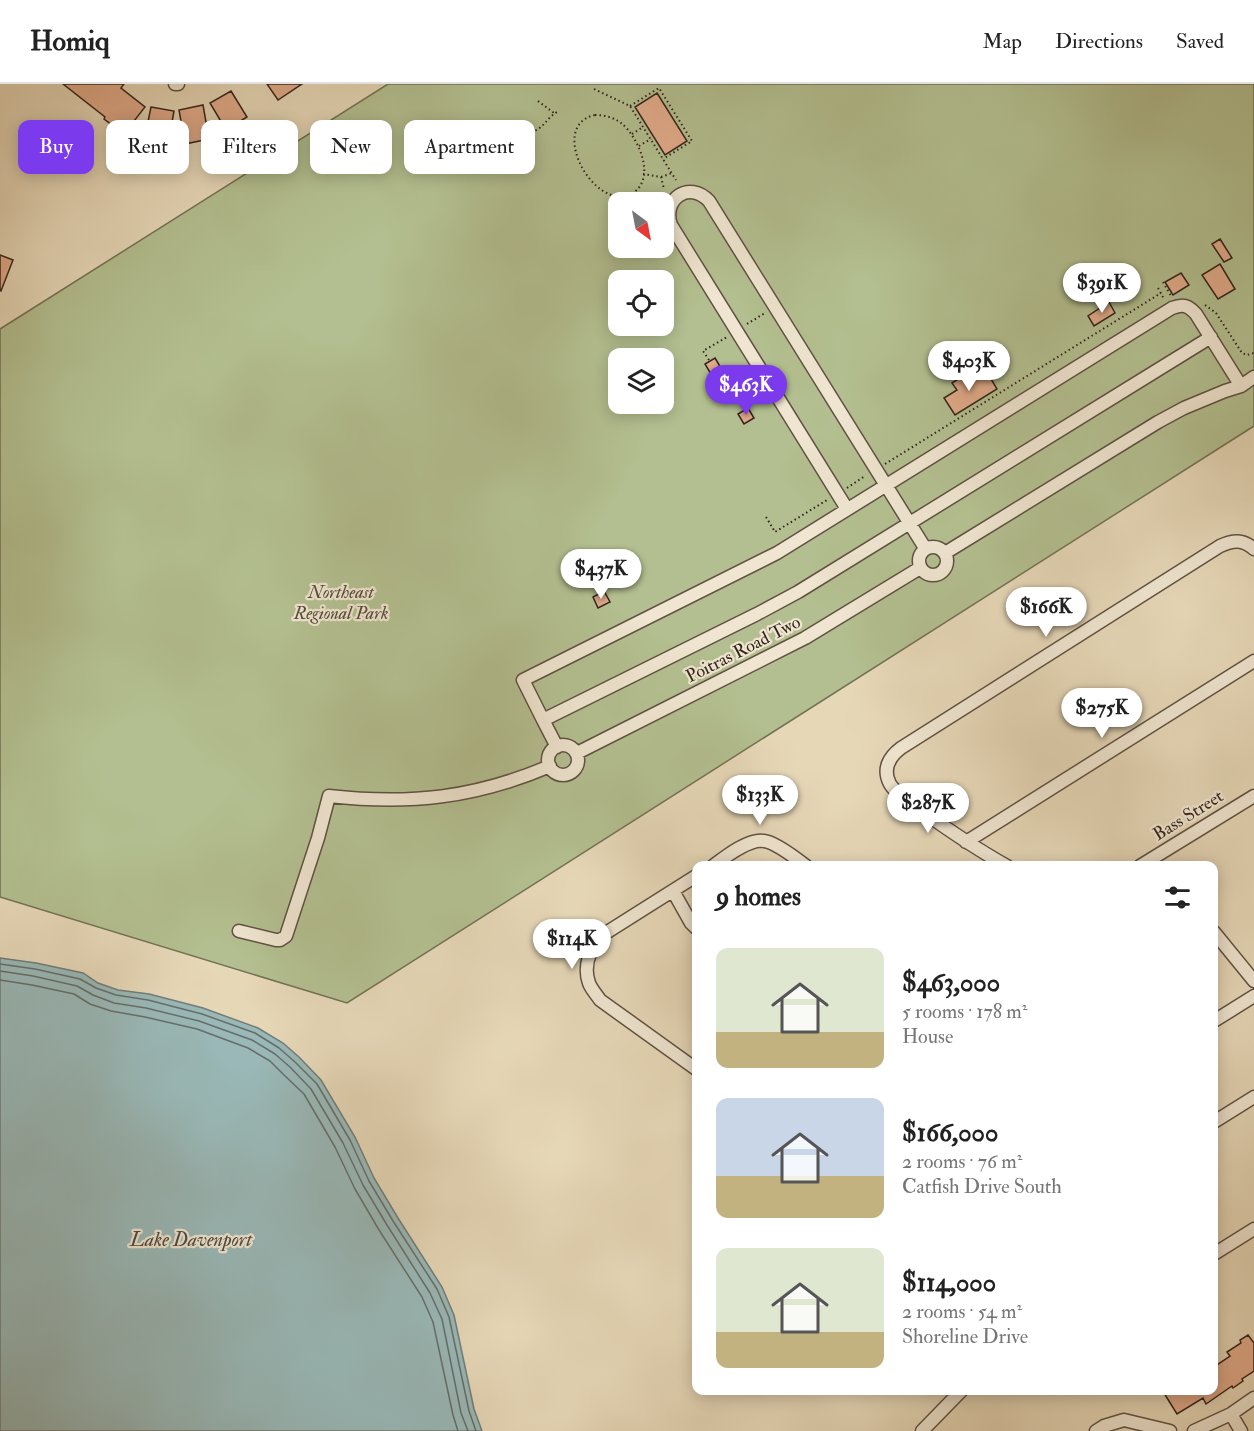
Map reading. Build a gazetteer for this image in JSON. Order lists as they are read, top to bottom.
{
  "streets": {
    "street": ["Poitras Road Two", "Bass Street"]
  },
  "water": ["Lake Davenport"],
  "parks": ["Northeast Regional Park"],
  "north": "bottom right",
  "page": {
    "header": "Homiq",
    "nav": ["Map", "Directions", "Saved"],
    "chip": [
      "Buy",
      "Rent",
      "Filters",
      "New",
      "Apartment"
    ],
    "price": [
      "$391K",
      "$403K",
      "$463K",
      "$437K",
      "$166K",
      "$275K",
      "$133K",
      "$287K",
      "$114K"
    ],
    "heading": "9 homes",
    "list": [
      {
        "name": "$463,000",
        "note": "5 rooms · 178 m² · House"
      },
      {
        "name": "$166,000",
        "note": "2 rooms · 76 m² · Catfish Drive South"
      },
      {
        "name": "$114,000",
        "note": "2 rooms · 54 m² · Shoreline Drive"
      }
    ]
  }
}
